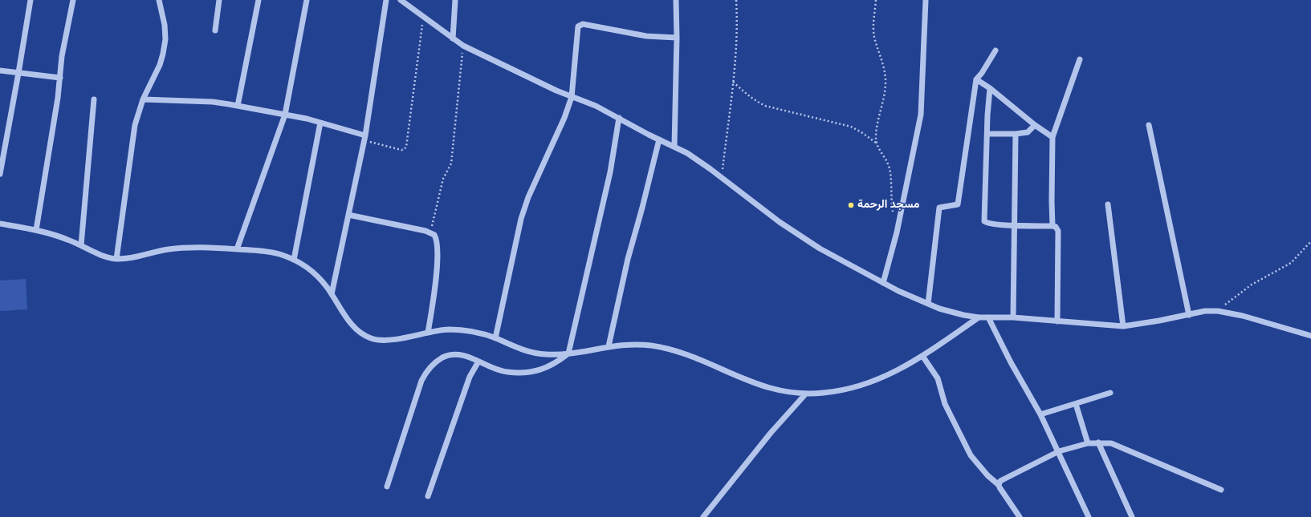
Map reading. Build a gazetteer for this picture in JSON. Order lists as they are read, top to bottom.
{
  "places": ["مسجد الرحمة"]
}
